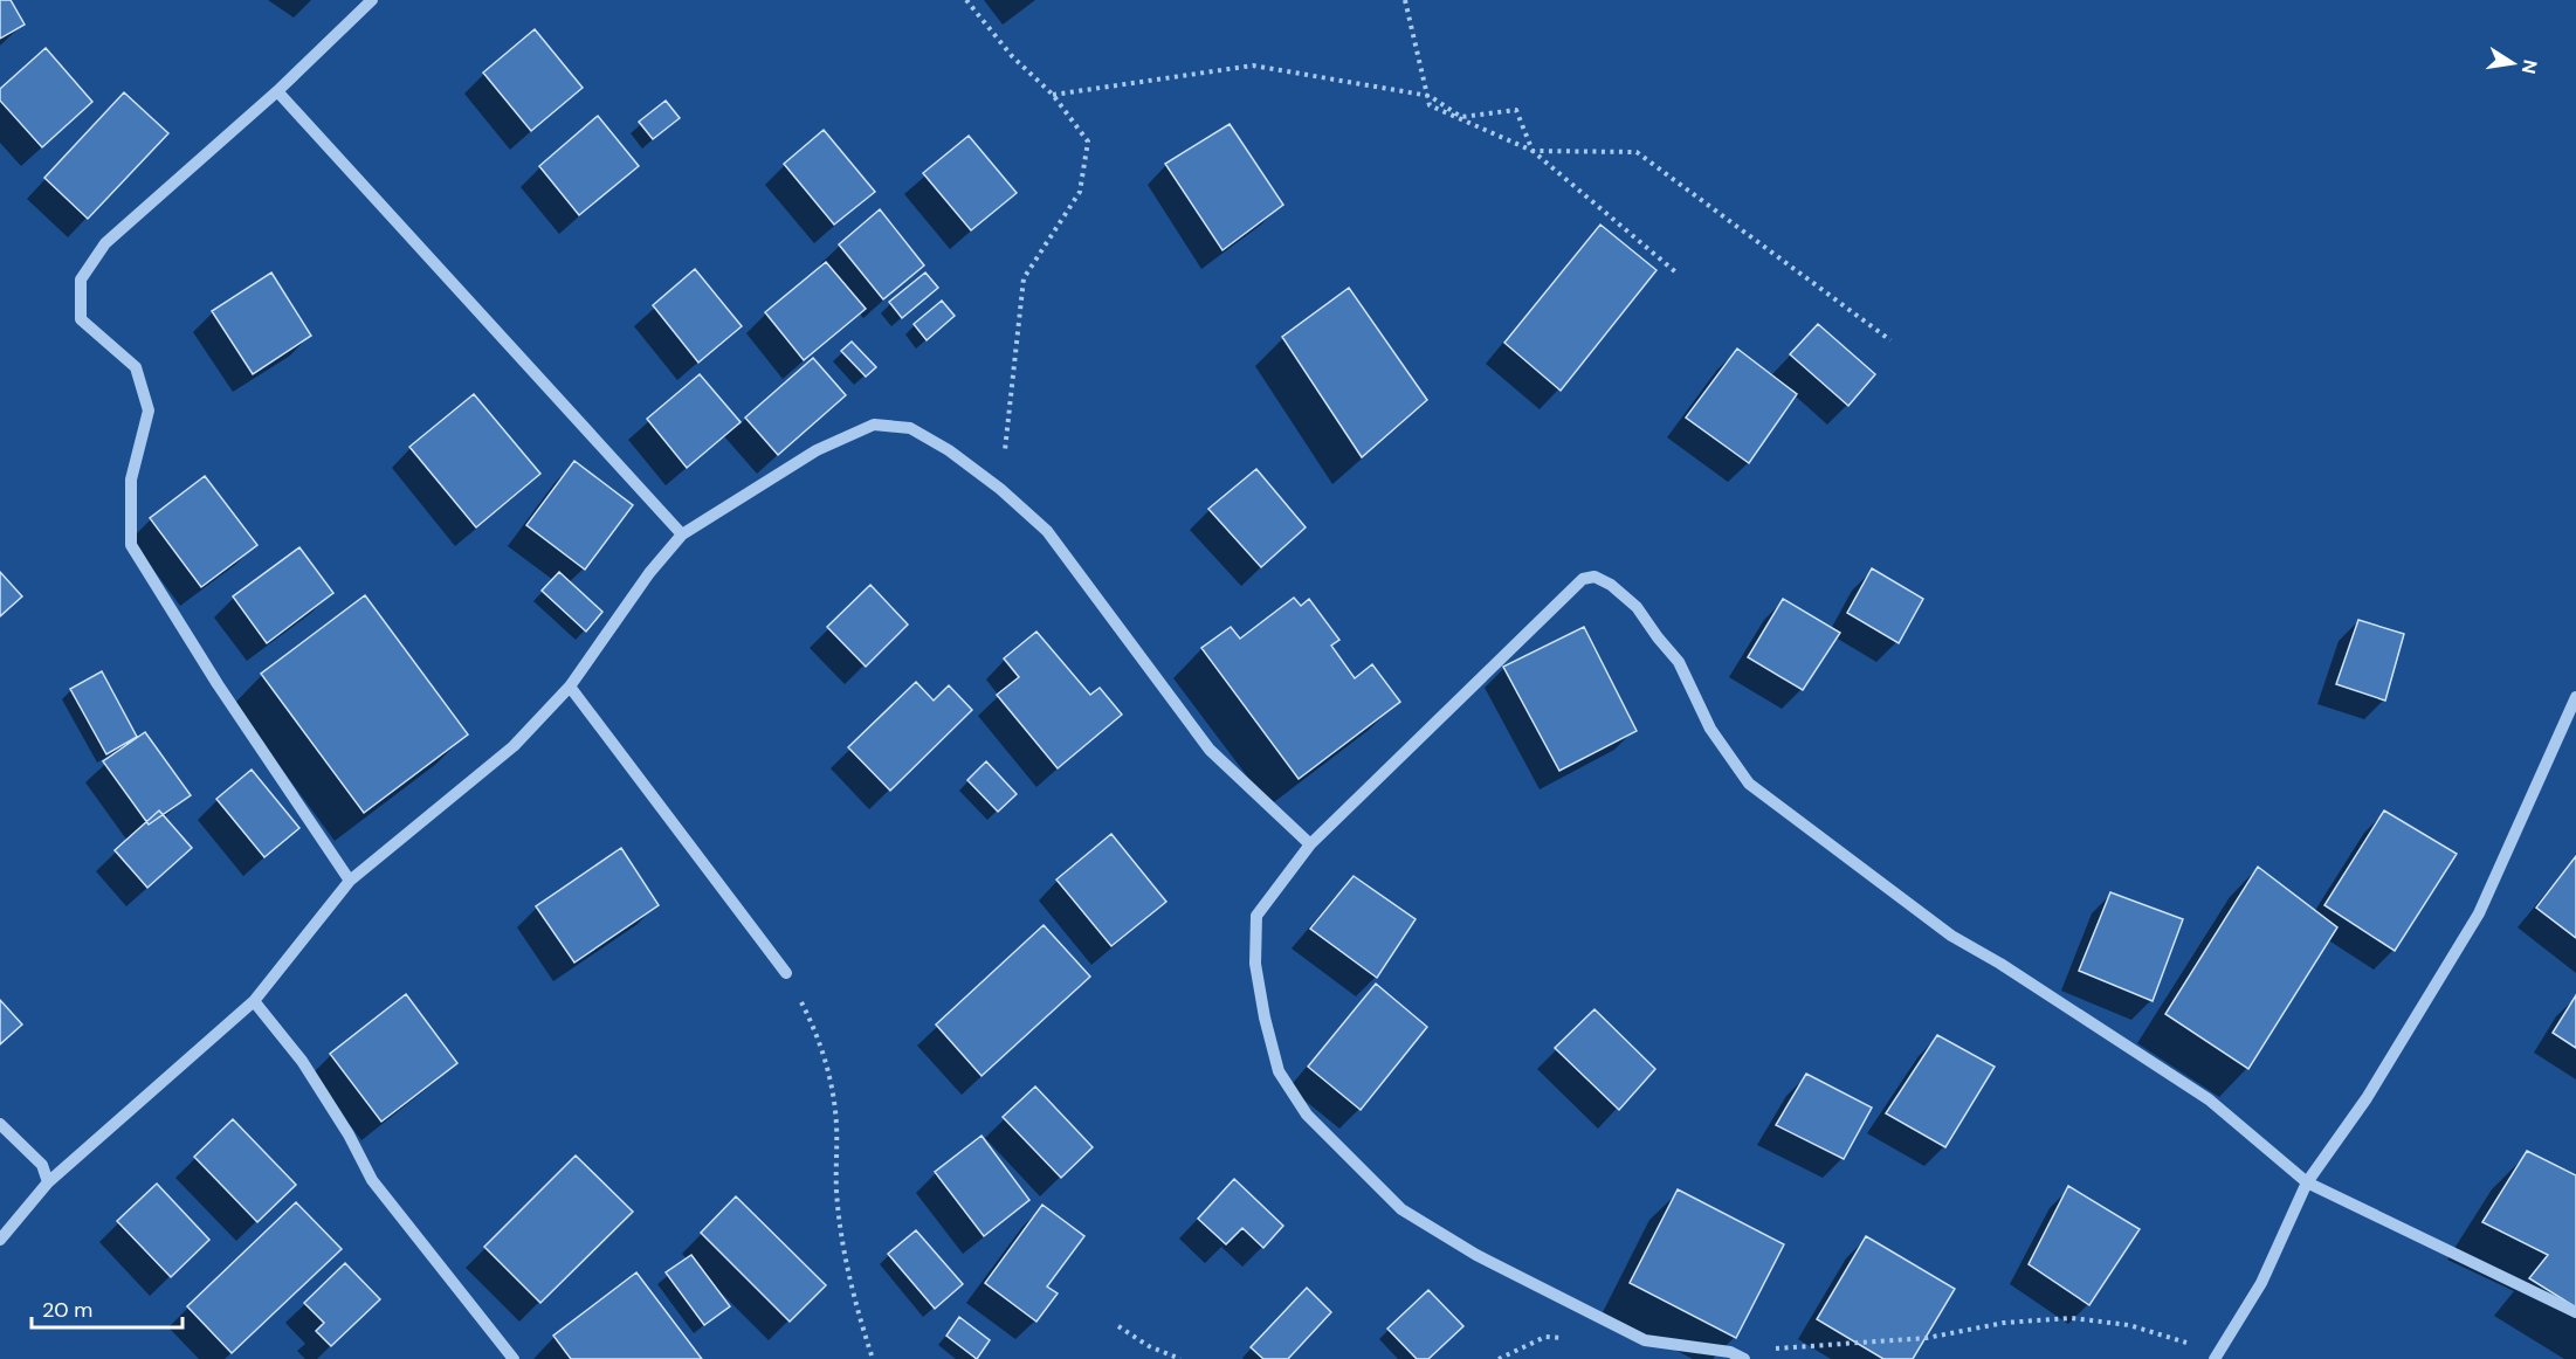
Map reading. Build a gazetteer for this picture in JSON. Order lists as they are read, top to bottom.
{
  "scale_bar": "20 m",
  "north": "right"
}
